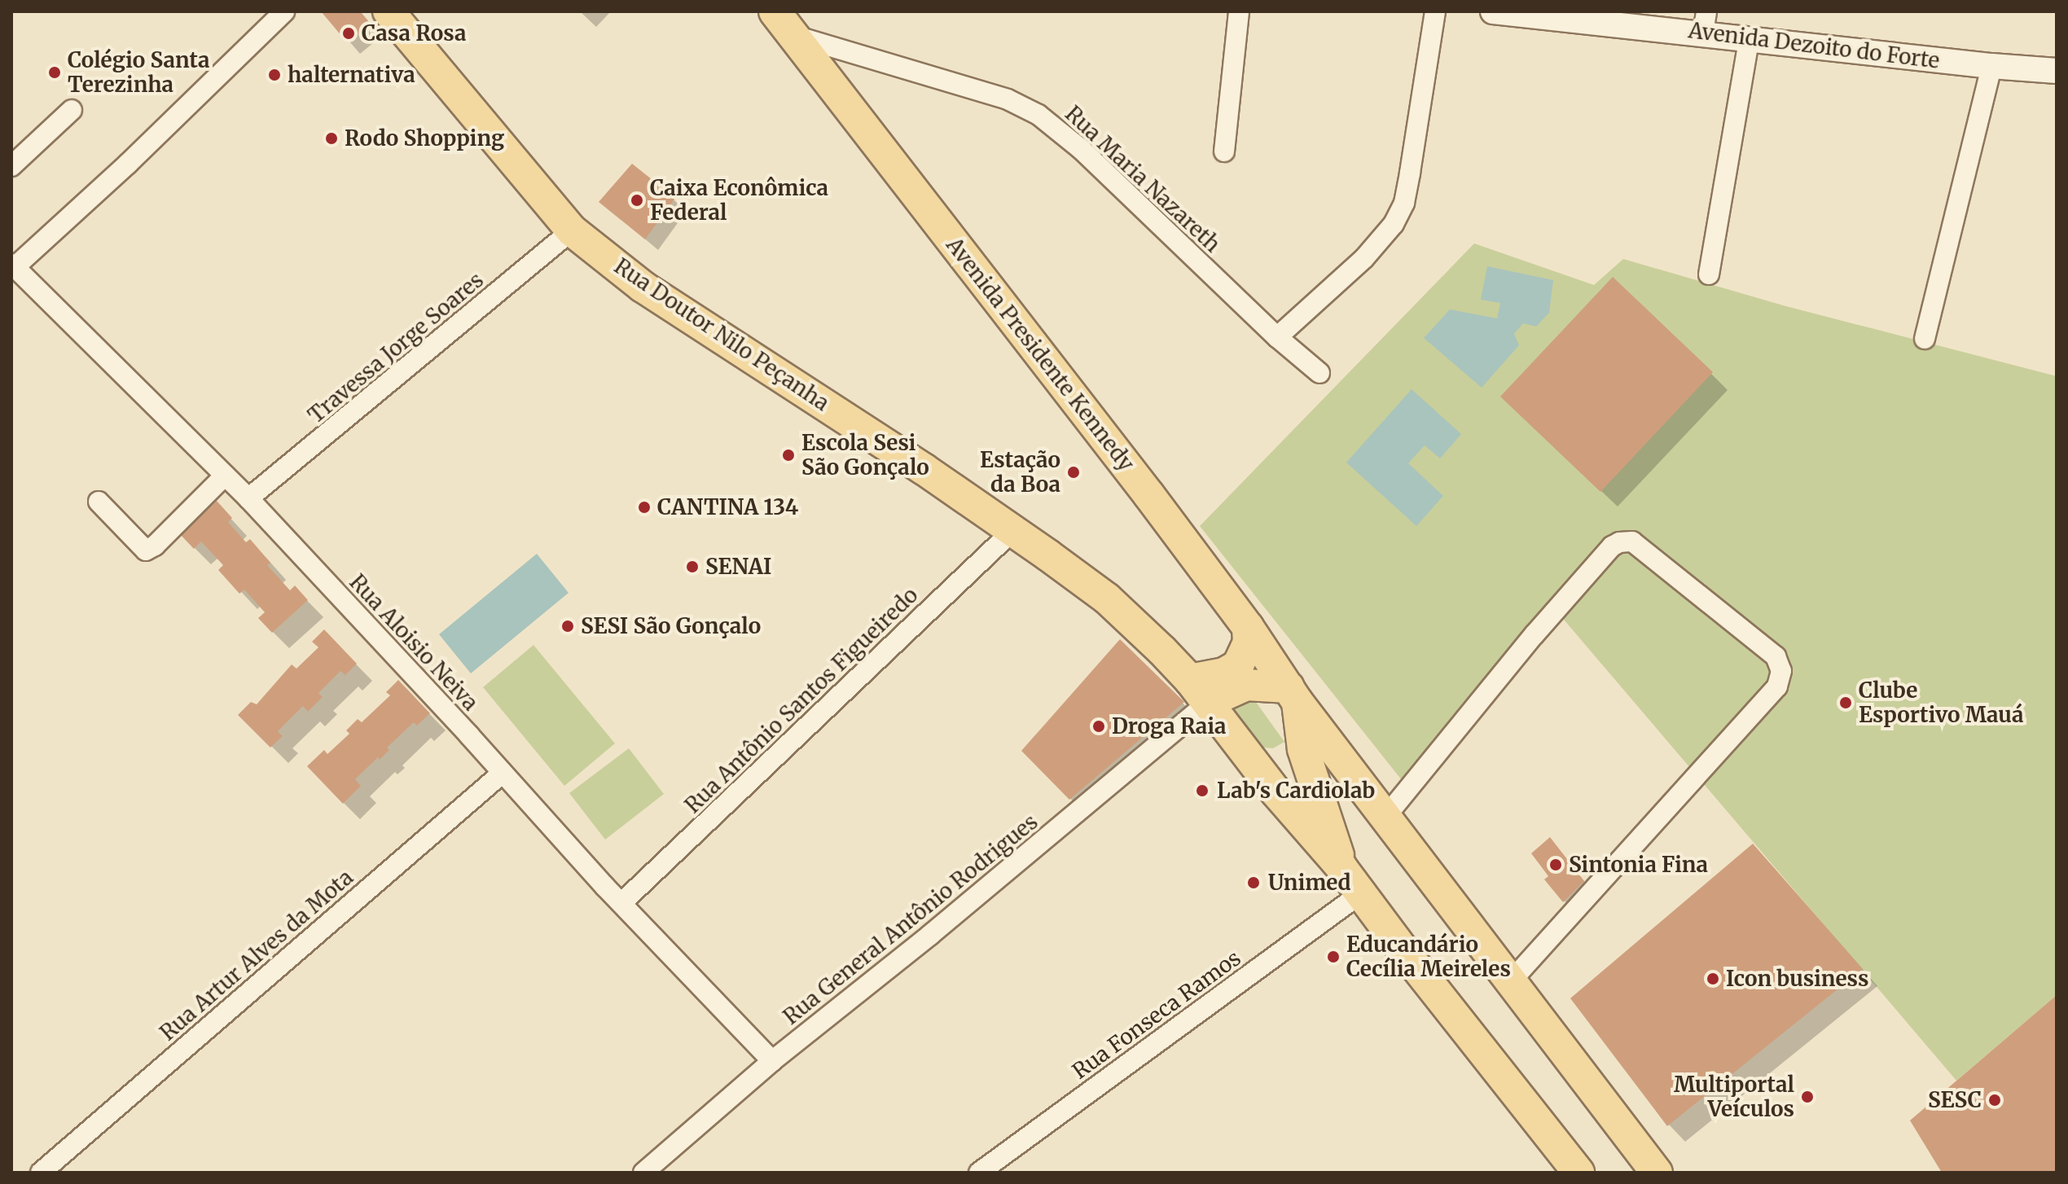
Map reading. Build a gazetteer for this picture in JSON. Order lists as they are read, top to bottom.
{
  "streets": {
    "main road": ["Rua Doutor Nilo Peçanha", "Avenida Presidente Kennedy"],
    "street": [
      "Avenida Dezoito do Forte",
      "Rua Maria Nazareth",
      "Travessa Jorge Soares",
      "Rua Aloisio Neiva",
      "Rua Antônio Santos Figueiredo",
      "Rua General Antônio Rodrigues",
      "Rua Artur Alves da Mota",
      "Rua Fonseca Ramos"
    ]
  },
  "crossings": [
    ["Rua Maria Nazareth", "Avenida Presidente Kennedy"],
    ["Rua Doutor Nilo Peçanha", "Travessa Jorge Soares"],
    ["Rua Doutor Nilo Peçanha", "Avenida Presidente Kennedy"],
    ["Rua Doutor Nilo Peçanha", "Rua Antônio Santos Figueiredo"],
    ["Rua Doutor Nilo Peçanha", "Rua General Antônio Rodrigues"],
    ["Rua Doutor Nilo Peçanha", "Rua Fonseca Ramos"],
    ["Travessa Jorge Soares", "Rua Aloisio Neiva"],
    ["Rua Aloisio Neiva", "Rua Antônio Santos Figueiredo"],
    ["Rua Aloisio Neiva", "Rua General Antônio Rodrigues"],
    ["Rua Aloisio Neiva", "Rua Artur Alves da Mota"]
  ],
  "places": [
    "Casa Rosa",
    "Colégio Santa Terezinha",
    "halternativa",
    "Rodo Shopping",
    "Caixa Econômica Federal",
    "Escola Sesi São Gonçalo",
    "Estação da Boa",
    "CANTINA 134",
    "SENAI",
    "SESI São Gonçalo",
    "Clube Esportivo Mauá",
    "Droga Raia",
    "Lab's Cardiolab",
    "Sintonia Fina",
    "Unimed",
    "Educandário Cecília Meireles",
    "Icon business",
    "Multiportal Veículos",
    "SESC"
  ]
}
